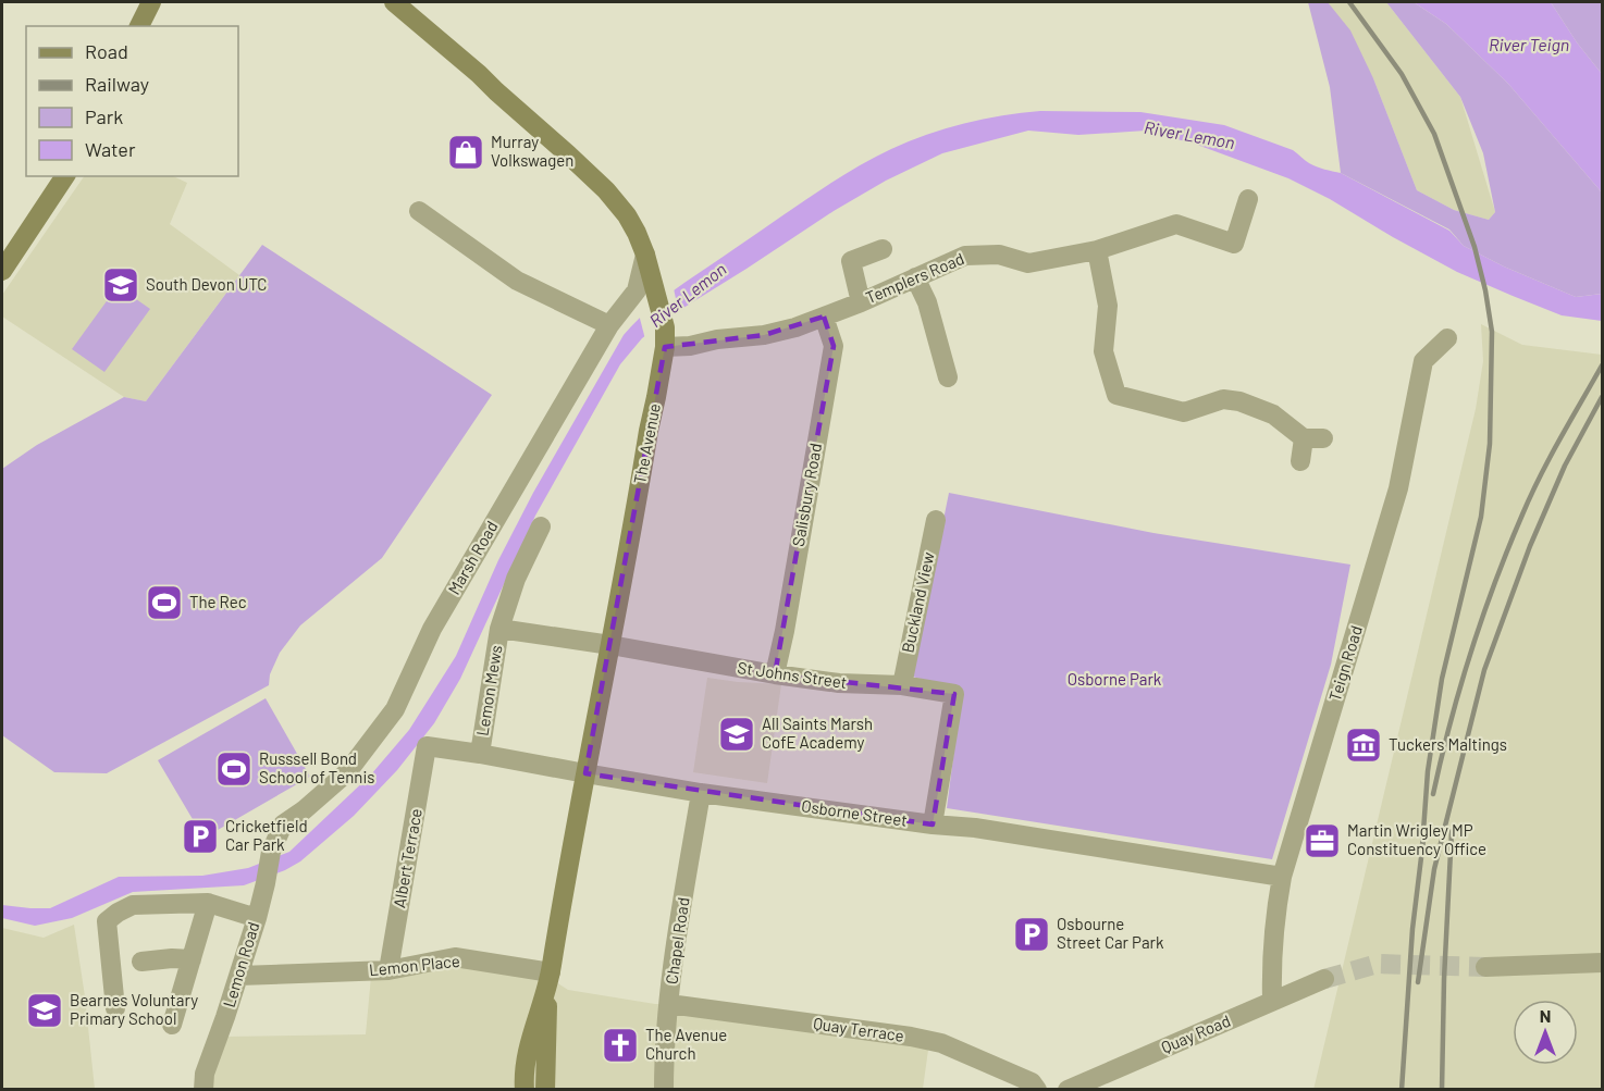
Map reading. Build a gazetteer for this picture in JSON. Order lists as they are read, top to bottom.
{
  "streets": {
    "main road": ["The Avenue"],
    "street": [
      "Templers Road",
      "Salisbury Road",
      "Marsh Road",
      "Buckland View",
      "Teign Road",
      "St Johns Street",
      "Lemon Mews",
      "Osborne Street",
      "Albert Terrace",
      "Chapel Road",
      "Lemon Road",
      "Lemon Place",
      "Quay Terrace",
      "Quay Road"
    ]
  },
  "crossings": [
    ["Templers Road", "The Avenue"],
    ["Templers Road", "Salisbury Road"],
    ["The Avenue", "St Johns Street"],
    ["The Avenue", "Osborne Street"],
    ["The Avenue", "Lemon Place"],
    ["Salisbury Road", "St Johns Street"],
    ["Marsh Road", "Lemon Road"],
    ["Buckland View", "St Johns Street"],
    ["Teign Road", "Osborne Street"],
    ["Teign Road", "Quay Road"],
    ["St Johns Street", "Lemon Mews"],
    ["St Johns Street", "Osborne Street"],
    ["Lemon Mews", "Osborne Street"],
    ["Osborne Street", "Albert Terrace"],
    ["Osborne Street", "Chapel Road"],
    ["Albert Terrace", "Lemon Place"],
    ["Chapel Road", "Quay Terrace"],
    ["Lemon Road", "Lemon Place"]
  ],
  "water": ["River Teign", "River Lemon"],
  "parks": ["Osborne Park"],
  "places": {
    "shop": ["Murray Volkswagen"],
    "school or university": ["South Devon UTC", "All Saints Marsh CofE Academy", "Bearnes Voluntary Primary School"],
    "sports": ["The Rec", "Russsell Bond School of Tennis"],
    "museum": ["Tuckers Maltings"],
    "parking": ["Cricketfield Car Park", "Osbourne Street Car Park"],
    "office": ["Martin Wrigley MP Constituency Office"],
    "church": ["The Avenue Church"]
  },
  "legend": [
    "Road",
    "Railway",
    "Park",
    "Water"
  ],
  "north": "top"
}
